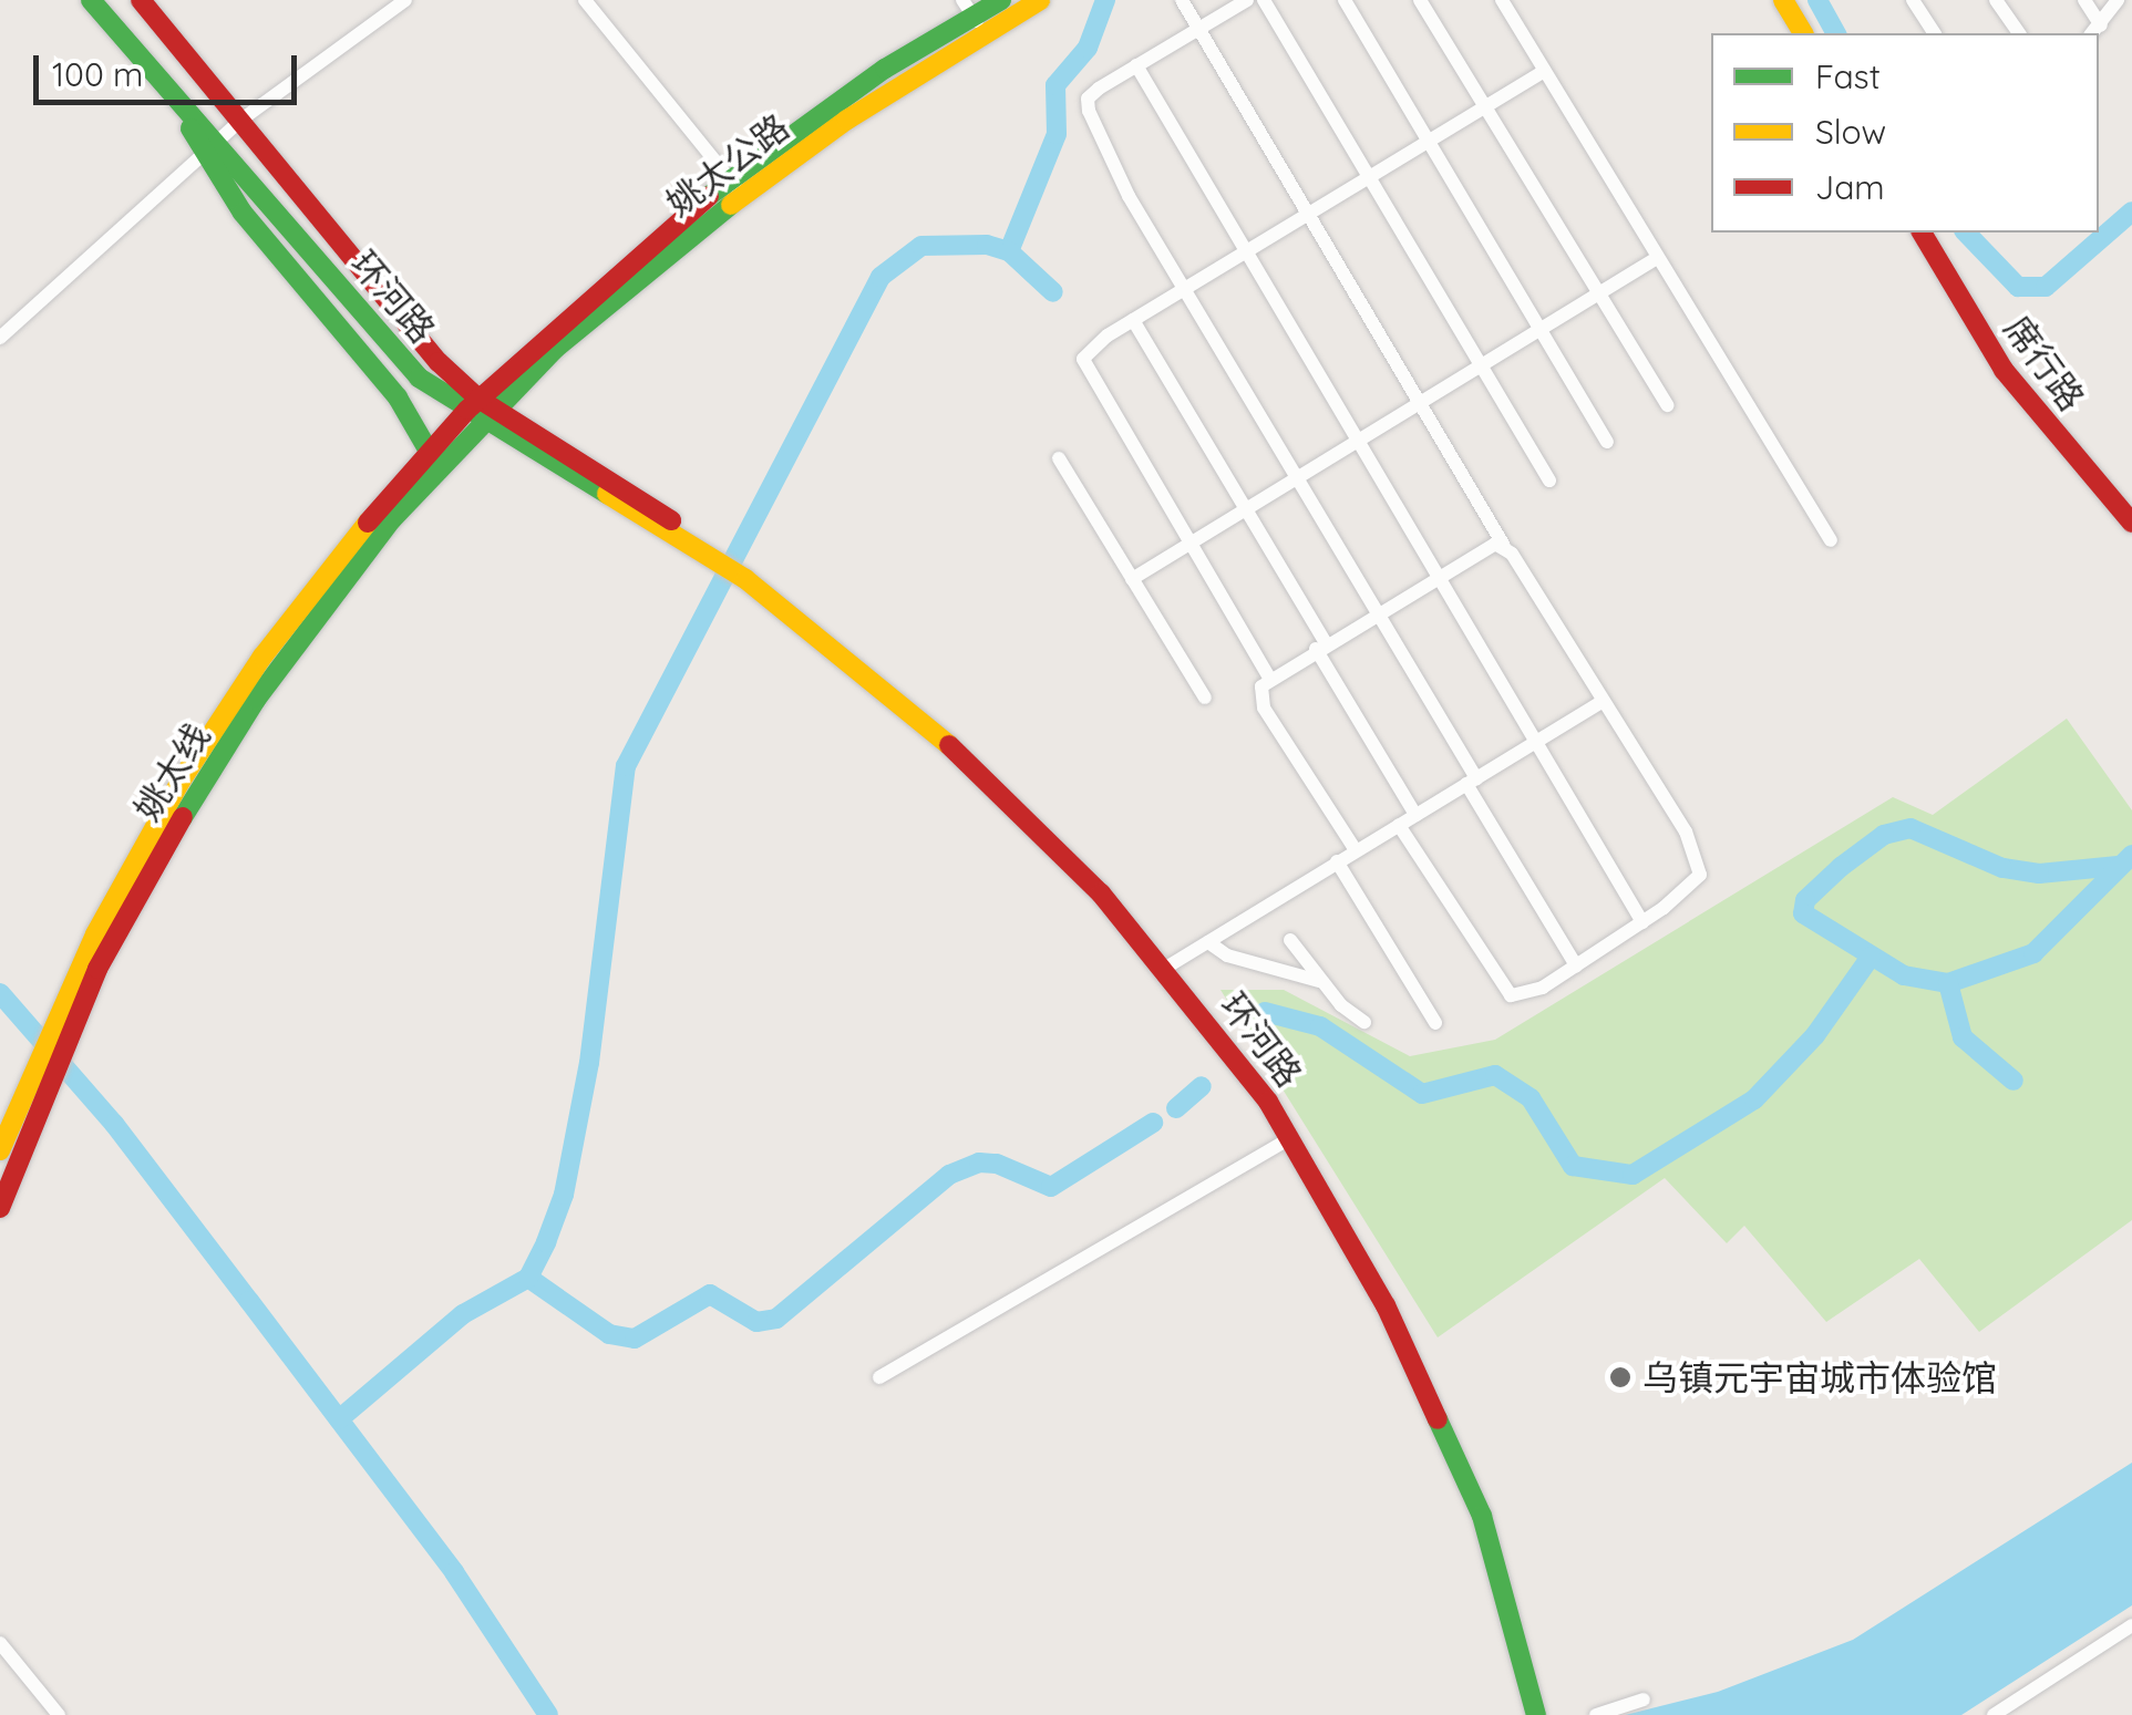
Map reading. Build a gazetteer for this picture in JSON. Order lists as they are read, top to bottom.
{
  "streets": {
    "street": [
      "姚太公路",
      "环河路",
      "席行路",
      "姚太线"
    ]
  },
  "crossings": [
    ["姚太公路", "环河路"],
    ["姚太公路", "姚太线"],
    ["环河路", "姚太线"]
  ],
  "places": ["乌镇元宇宙城市体验馆"],
  "legend": ["Fast", "Slow", "Jam"],
  "scale_bar": "100 m"
}
